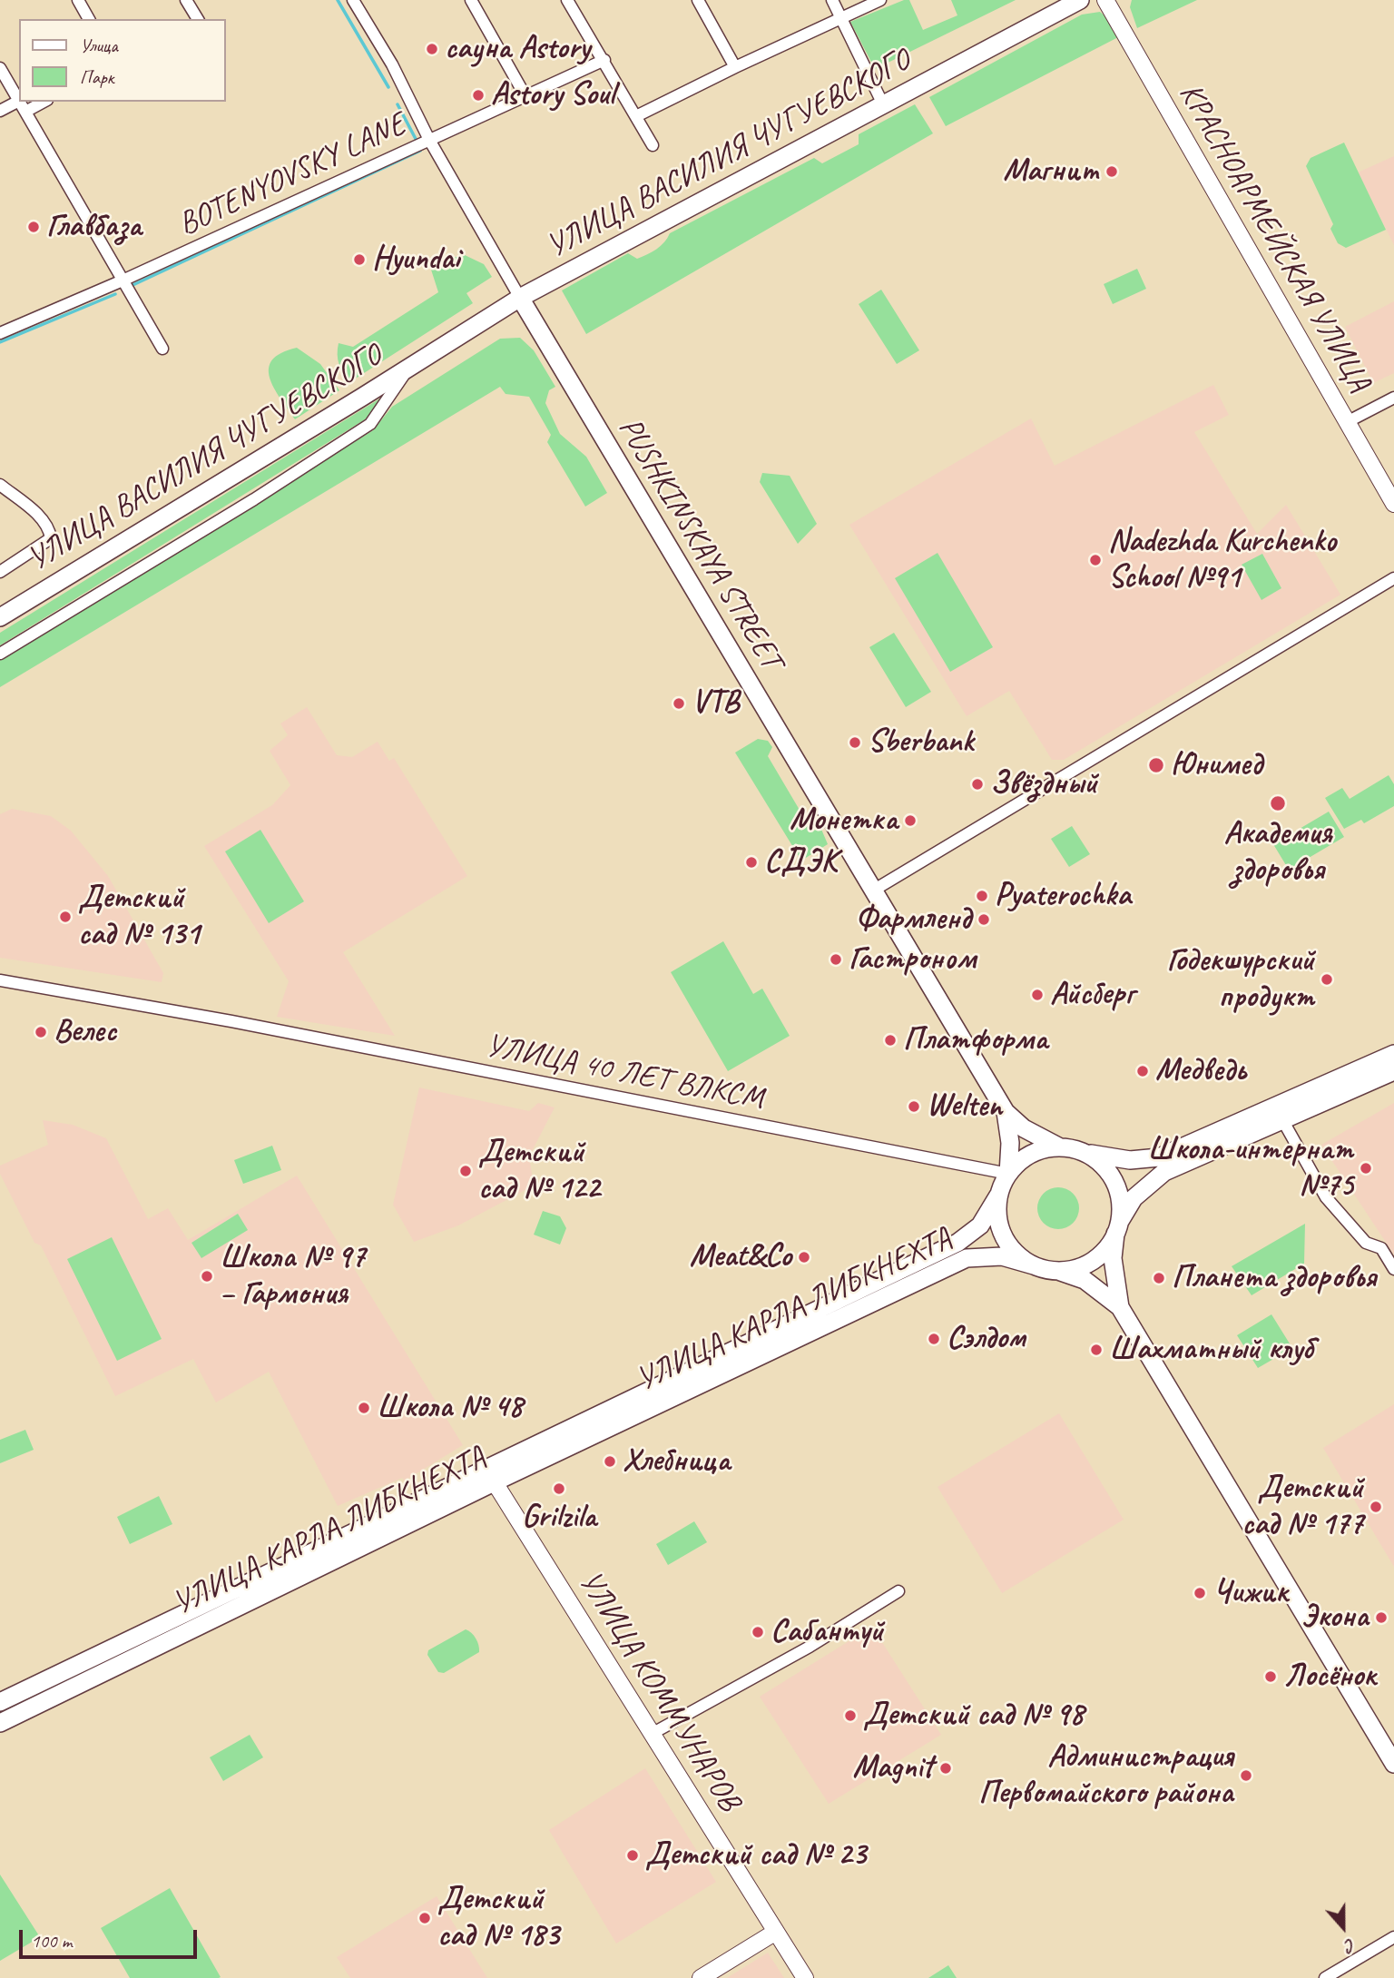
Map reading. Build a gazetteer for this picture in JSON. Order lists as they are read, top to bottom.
{
  "streets": {
    "main road": ["УЛИЦА ВАСИЛИЯ ЧУГУЕВСКОГО", "PUSHKINSKAYA STREET", "УЛИЦА КАРЛА ЛИБКНЕХТА"],
    "street": [
      "BOTENYOVSKY LANE",
      "КРАСНОАРМЕЙСКАЯ УЛИЦА",
      "УЛИЦА 40 ЛЕТ ВЛКСМ",
      "УЛИЦА КОММУНАРОВ"
    ]
  },
  "crossings": [
    ["УЛИЦА ВАСИЛИЯ ЧУГУЕВСКОГО", "PUSHKINSKAYA STREET"],
    ["BOTENYOVSKY LANE", "PUSHKINSKAYA STREET"],
    ["PUSHKINSKAYA STREET", "УЛИЦА 40 ЛЕТ ВЛКСМ"],
    ["PUSHKINSKAYA STREET", "УЛИЦА КАРЛА ЛИБКНЕХТА"],
    ["УЛИЦА 40 ЛЕТ ВЛКСМ", "УЛИЦА КАРЛА ЛИБКНЕХТА"],
    ["УЛИЦА КАРЛА ЛИБКНЕХТА", "УЛИЦА КОММУНАРОВ"]
  ],
  "places": [
    "сауна Astory",
    "Astory Soul",
    "Магнит",
    "Главбаза",
    "Hyundai",
    "Nadezhda Kurchenko School №91",
    "VTB",
    "Sberbank",
    "Юнимед",
    "Звёздный",
    "Академия здоровья",
    "Монетка",
    "СДЭК",
    "Pyaterochka",
    "Детский сад № 131",
    "Фармленд",
    "Гастроном",
    "Годекшурский продукт",
    "Айсберг",
    "Велес",
    "Платформа",
    "Медведь",
    "Welten",
    "Школа-интернат №75",
    "Детский сад № 122",
    "Meat&Co",
    "Школа № 97 – Гармония",
    "Планета здоровья",
    "Сэлдом",
    "Шахматный клуб",
    "Школа № 48",
    "Хлебница",
    "Grilzila",
    "Детский сад № 177",
    "Чижик",
    "Экона",
    "Сабантуй",
    "Лосёнок",
    "Детский сад № 98",
    "Magnit",
    "Администрация Первомайского района",
    "Детский сад № 23",
    "Детский сад № 183"
  ],
  "legend": ["Улица", "Парк"],
  "scale_bar": "100 m",
  "north": "bottom"
}
